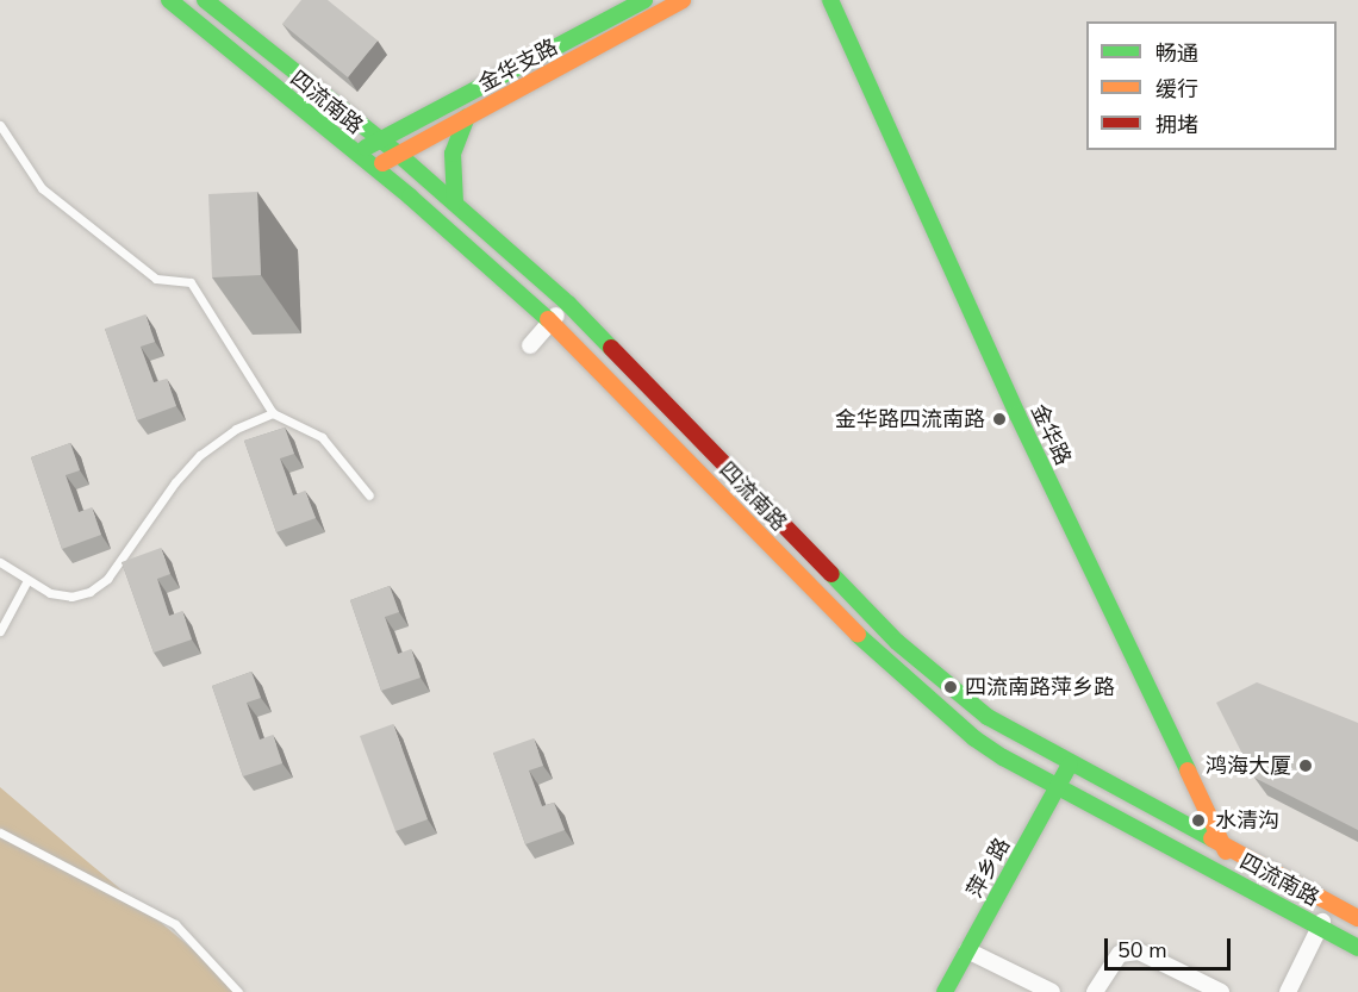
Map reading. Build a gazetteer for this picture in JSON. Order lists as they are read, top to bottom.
{
  "streets": {
    "main road": [
      "金华支路",
      "四流南路",
      "金华路",
      "萍乡路"
    ]
  },
  "crossings": [
    ["金华支路", "四流南路"],
    ["四流南路", "金华路"],
    ["四流南路", "萍乡路"]
  ],
  "places": [
    "金华路四流南路",
    "四流南路萍乡路",
    "鸿海大厦",
    "水清沟"
  ],
  "legend": ["畅通", "缓行", "拥堵"],
  "scale_bar": "50 m"
}
